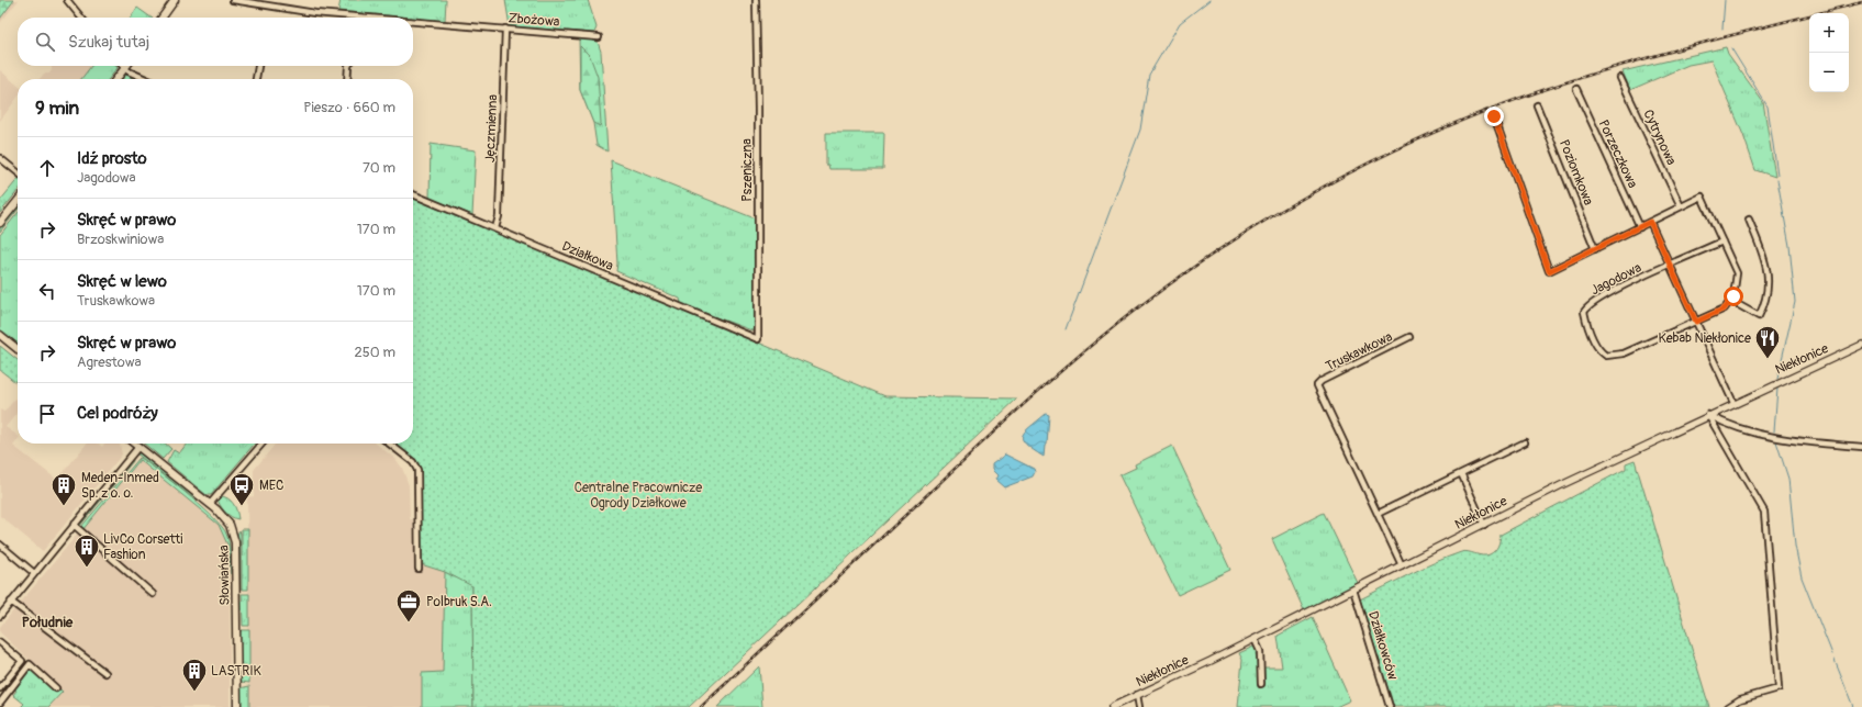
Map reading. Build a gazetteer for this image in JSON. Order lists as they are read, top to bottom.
{
  "streets": {
    "main road": ["Słowiańska"],
    "street": [
      "Zbożowa",
      "Jęczmienna",
      "Cytrynowa",
      "Porzeczkowa",
      "Pszeniczna",
      "Poziomkowa",
      "Działkowa",
      "Jagodowa",
      "Truskawkowa",
      "Niekłonice",
      "Działkowców"
    ]
  },
  "crossings": [
    ["Zbożowa", "Jęczmienna"],
    ["Jęczmienna", "Działkowa"],
    ["Pszeniczna", "Działkowa"],
    ["Niekłonice", "Działkowców"]
  ],
  "districts": ["Południe"],
  "parks": ["Centralne Pracownicze Ogrody Działkowe"],
  "places": {
    "restaurant": ["Kebab Niekłonice"],
    "building": ["Meden-Inmed Sp. z o. o.", "LivCo Corsetti Fashion", "LASTRIK"],
    "bus stop": ["MEC"],
    "office": ["Polbruk S.A."]
  },
  "page": {
    "map_buttons": ["+", "−"],
    "search": "Szukaj tutaj",
    "heading": ["9 min", "Pieszo · 660 m"],
    "list": [
      ["Idź prosto", "Jagodowa", "70 m"],
      ["Skręć w prawo", "Brzoskwiniowa", "170 m"],
      ["Skręć w lewo", "Truskawkowa", "170 m"],
      ["Skręć w prawo", "Agrestowa", "250 m"],
      "Cel podróży"
    ]
  }
}
